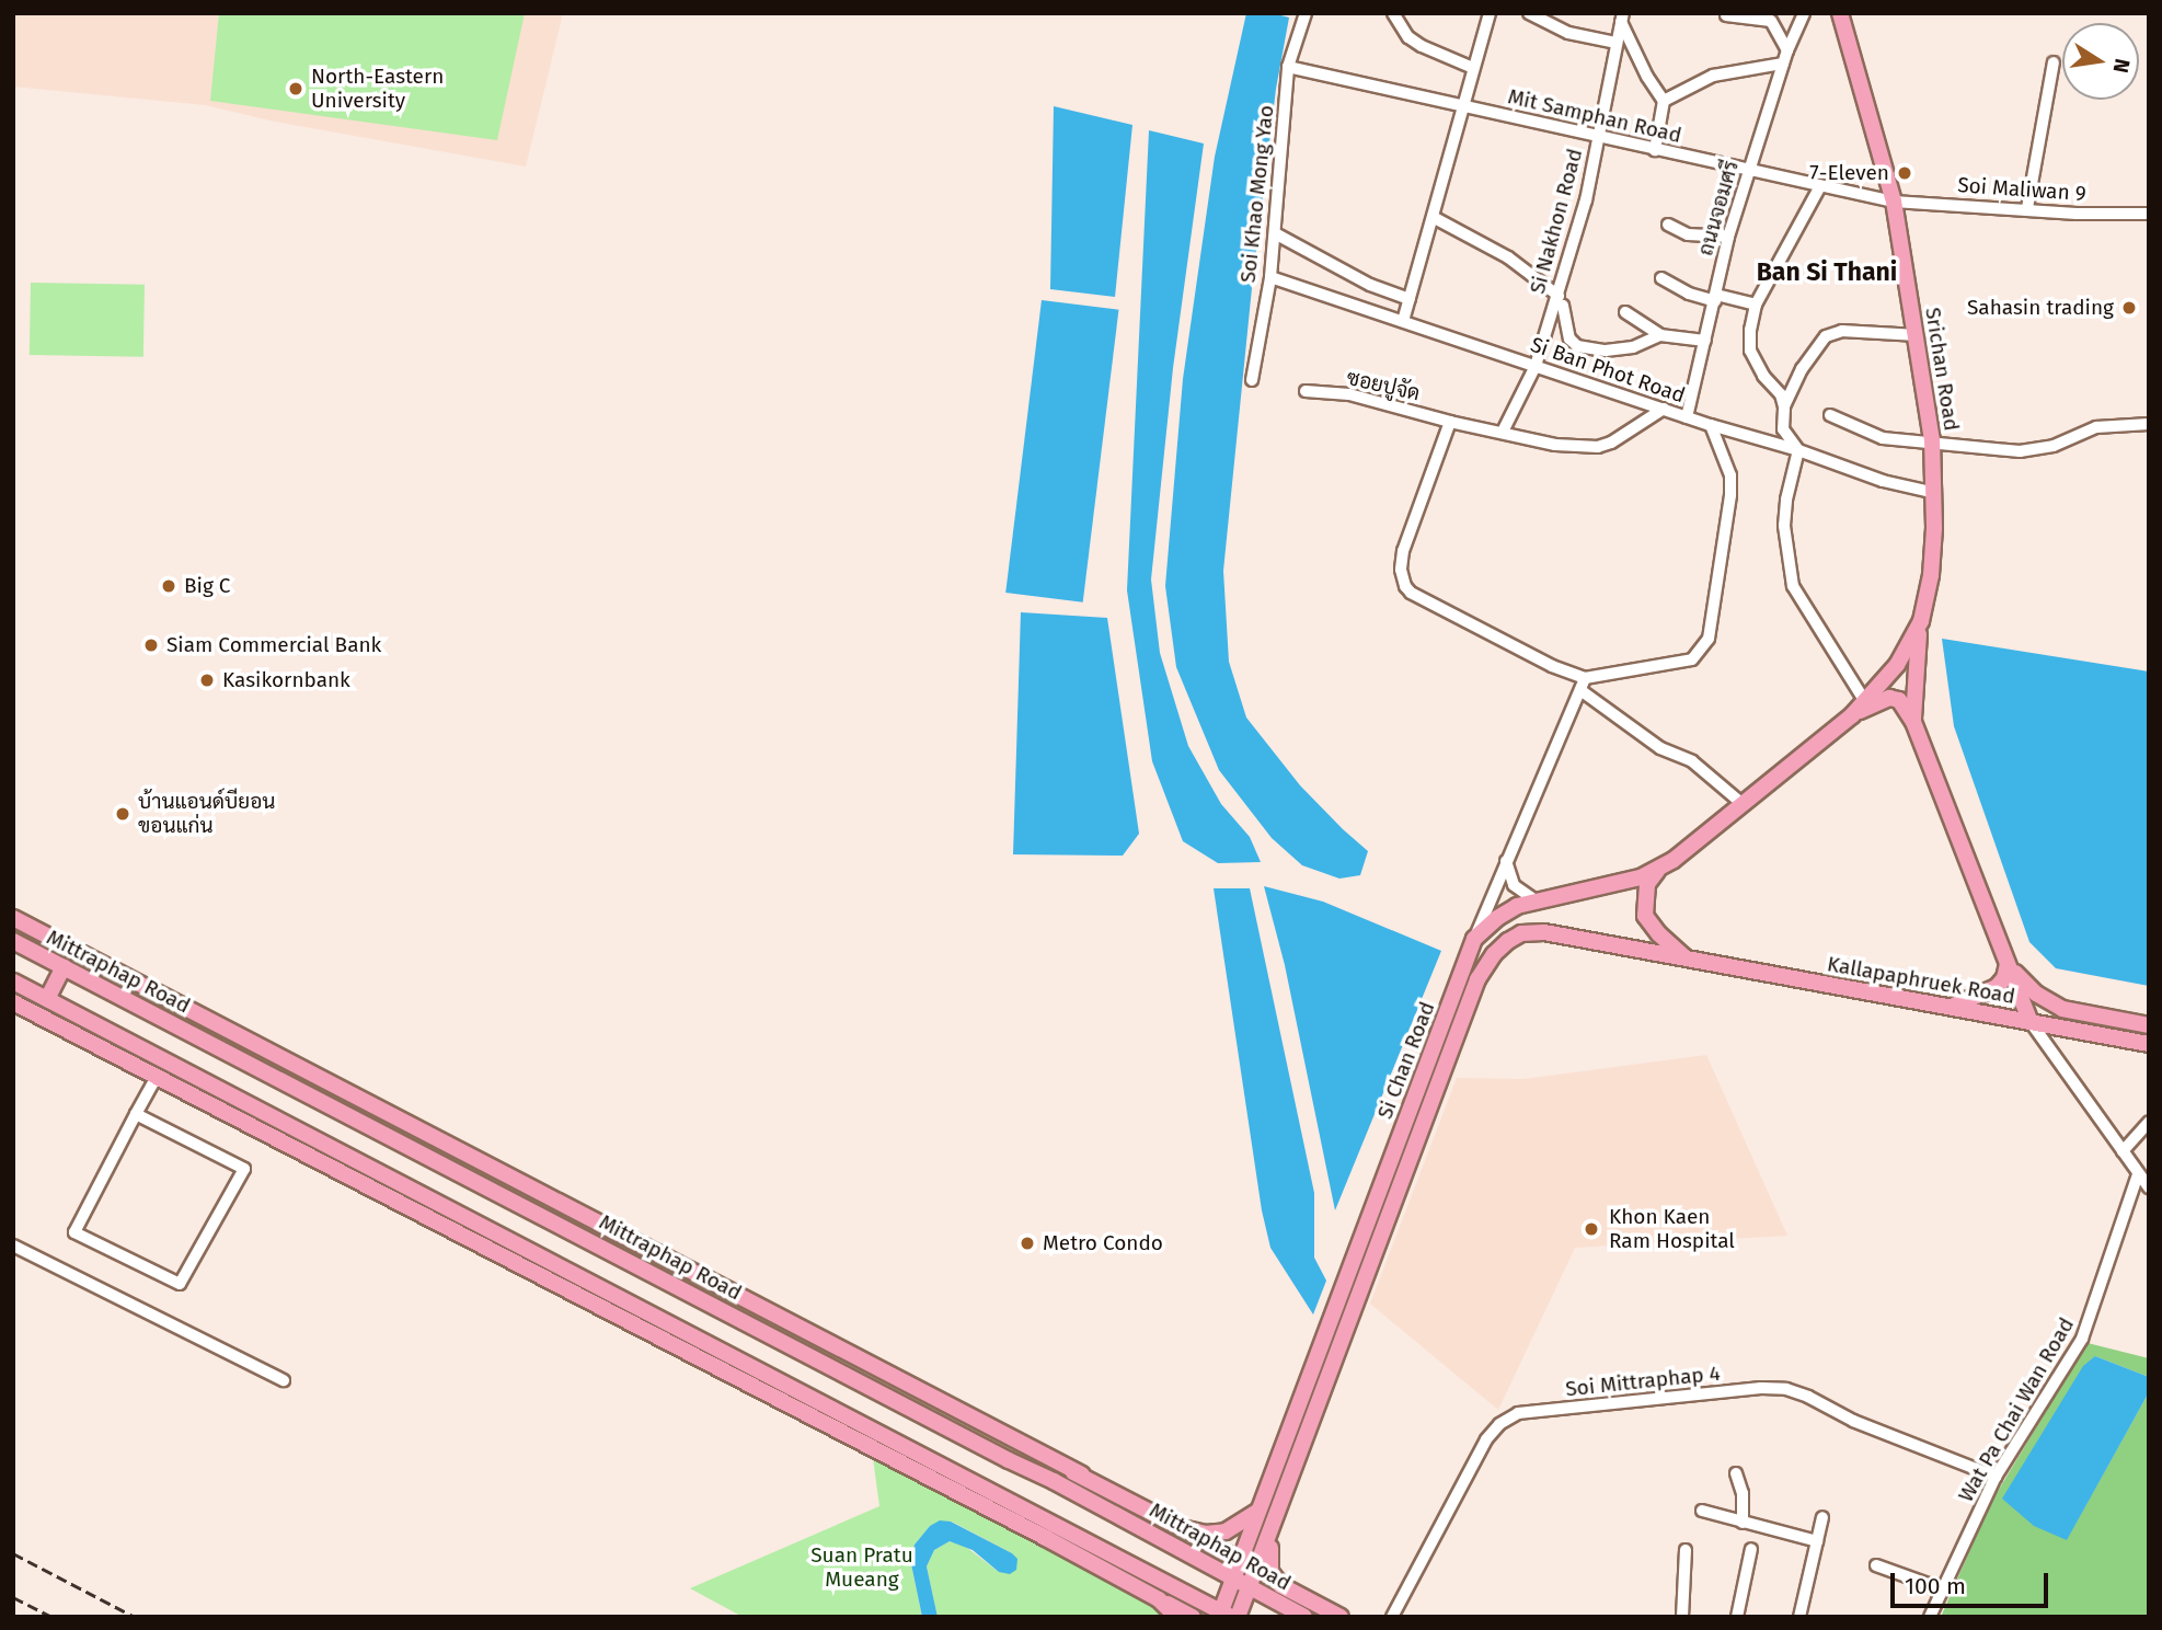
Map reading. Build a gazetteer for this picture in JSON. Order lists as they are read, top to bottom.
{
  "streets": {
    "main road": [
      "Srichan Road",
      "Mittraphap Road",
      "Kallapaphruek Road",
      "Si Chan Road"
    ],
    "street": [
      "Mit Samphan Road",
      "Soi Maliwan 9",
      "Soi Khao Mong Yao",
      "ถนนจอมศรี",
      "Si Nakhon Road",
      "Si Ban Phot Road",
      "ซอยปูจัด",
      "Soi Mittraphap 4",
      "Wat Pa Chai Wan Road"
    ]
  },
  "crossings": [
    ["Mit Samphan Road", "Soi Maliwan 9"],
    ["Mit Samphan Road", "Soi Khao Mong Yao"],
    ["Mit Samphan Road", "ถนนจอมศรี"],
    ["Mit Samphan Road", "Si Nakhon Road"],
    ["Mit Samphan Road", "Srichan Road"],
    ["Soi Maliwan 9", "Srichan Road"],
    ["Soi Khao Mong Yao", "Si Ban Phot Road"],
    ["ถนนจอมศรี", "Si Ban Phot Road"],
    ["Si Nakhon Road", "Si Ban Phot Road"],
    ["Si Nakhon Road", "ซอยปูจัด"],
    ["Srichan Road", "Si Ban Phot Road"],
    ["Srichan Road", "Si Chan Road"],
    ["Si Ban Phot Road", "ซอยปูจัด"],
    ["Mittraphap Road", "Si Chan Road"],
    ["Kallapaphruek Road", "Si Chan Road"],
    ["Soi Mittraphap 4", "Wat Pa Chai Wan Road"]
  ],
  "districts": ["Ban Si Thani"],
  "parks": ["Suan Pratu Mueang"],
  "places": [
    "North-Eastern University",
    "7-Eleven",
    "Sahasin trading",
    "Big C",
    "Siam Commercial Bank",
    "Kasikornbank",
    "บ้านแอนด์บียอน ขอนแก่น",
    "Khon Kaen Ram Hospital",
    "Metro Condo"
  ],
  "scale_bar": "100 m",
  "north": "right"
}
